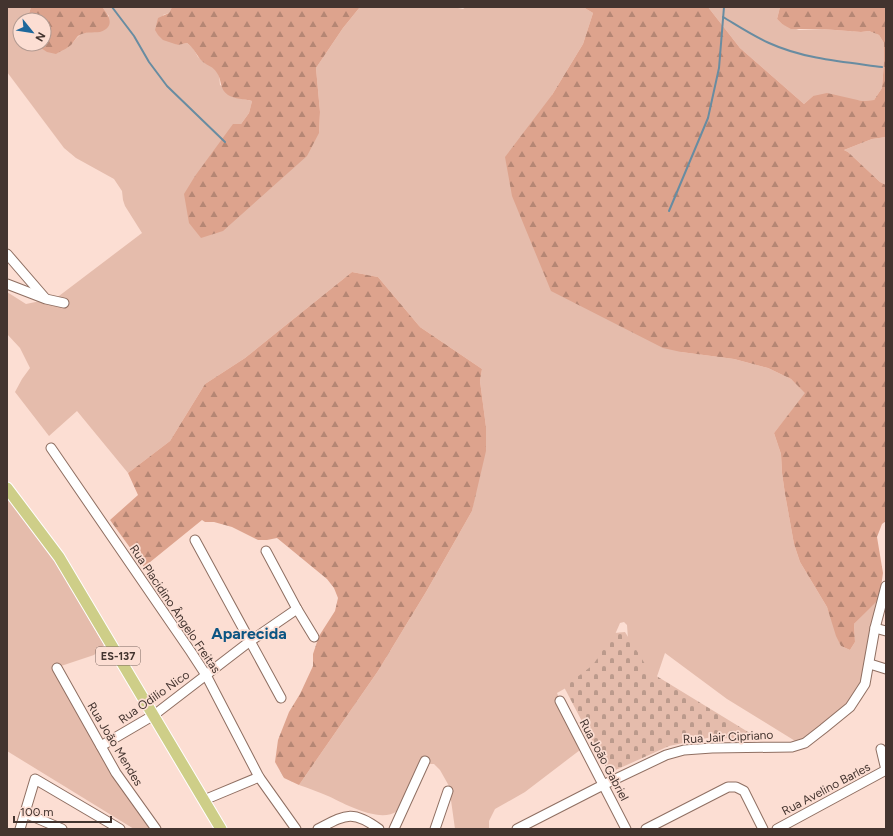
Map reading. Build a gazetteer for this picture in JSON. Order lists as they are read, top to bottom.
{
  "streets": {
    "main road": ["ES-137"],
    "street": [
      "Rua Placidino Ângelo Freitas",
      "Rua Odilio Nico",
      "Rua Jair Cipriano",
      "Rua João Mendes",
      "Rua João Gabriel",
      "Rua Avelino Barles"
    ]
  },
  "crossings": [
    ["Rua Placidino Ângelo Freitas", "Rua Odilio Nico"],
    ["ES-137", "Rua Odilio Nico"],
    ["Rua Odilio Nico", "Rua João Mendes"],
    ["Rua Jair Cipriano", "Rua João Gabriel"]
  ],
  "districts": ["Aparecida"],
  "scale_bar": "100 m",
  "north": "bottom right"
}
